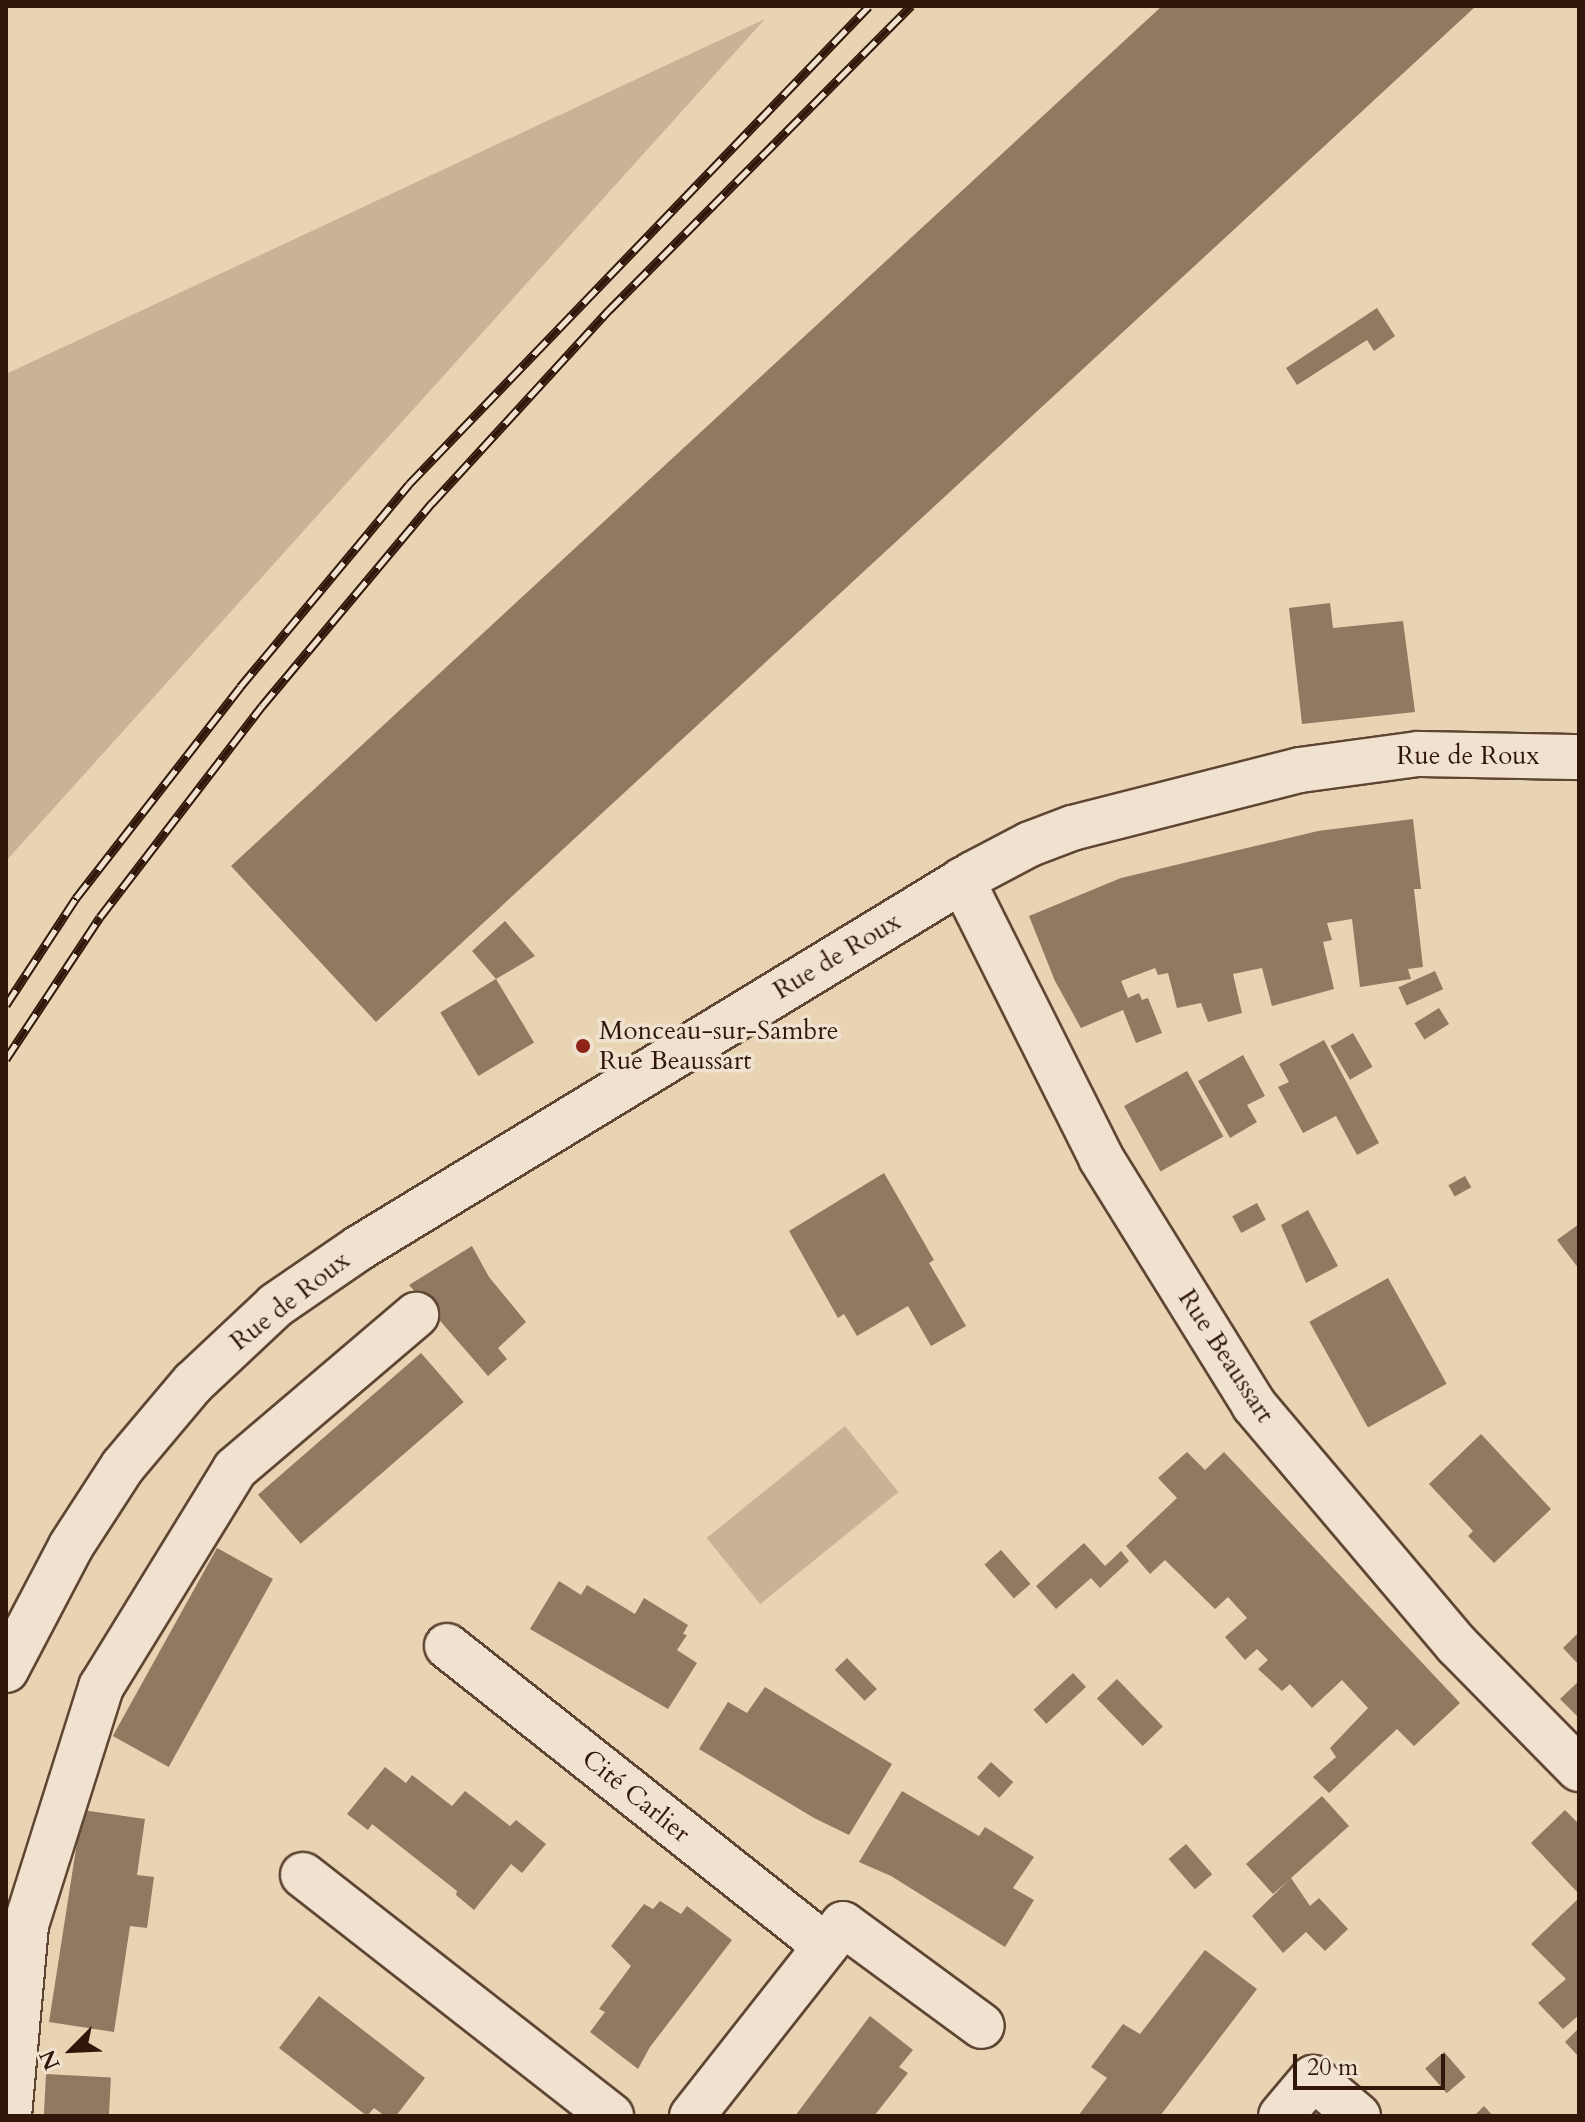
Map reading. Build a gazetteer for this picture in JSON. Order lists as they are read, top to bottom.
{
  "streets": {
    "street": ["Rue de Roux", "Rue Beaussart", "Cité Carlier"]
  },
  "crossings": [
    ["Rue de Roux", "Rue Beaussart"]
  ],
  "places": ["Monceau-sur-Sambre Rue Beaussart"],
  "scale_bar": "20 m",
  "north": "bottom left"
}
